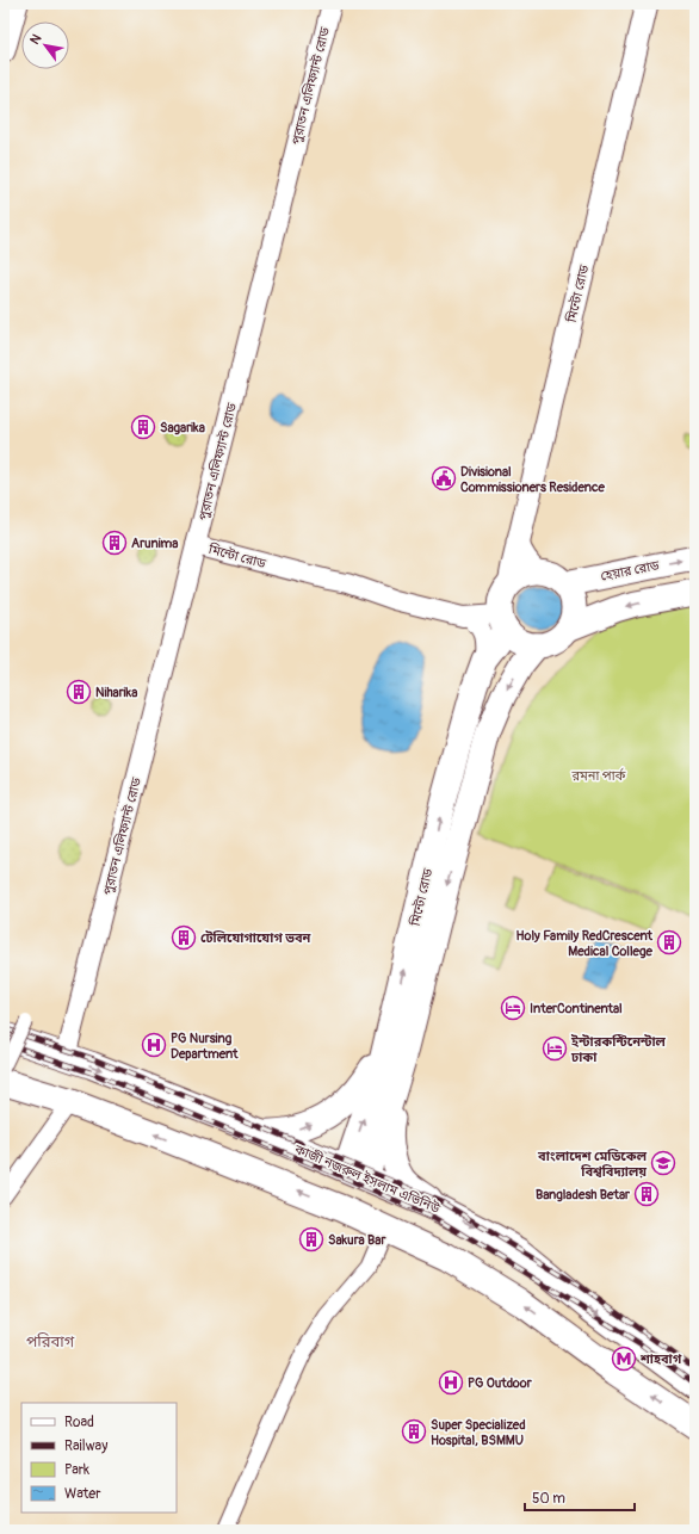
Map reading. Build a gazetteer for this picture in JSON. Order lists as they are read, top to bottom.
{
  "streets": {
    "highway": ["কাজী নজরুল ইসলাম এভিনিউ"],
    "main road": ["মিন্টো রোড", "হেয়ার রোড"],
    "street": ["পুরাতন এলিফ্যান্ট রোড"]
  },
  "crossings": [
    ["পুরাতন এলিফ্যান্ট রোড", "মিন্টো রোড"],
    ["পুরাতন এলিফ্যান্ট রোড", "কাজী নজরুল ইসলাম এভিনিউ"],
    ["মিন্টো রোড", "হেয়ার রোড"],
    ["মিন্টো রোড", "কাজী নজরুল ইসলাম এভিনিউ"]
  ],
  "districts": ["পরিবাগ"],
  "parks": ["রমনা পার্ক"],
  "places": {
    "building": [
      "Sagarika",
      "Arunima",
      "Niharika",
      "টেলিযোগাযোগ ভবন",
      "Holy Family RedCrescent Medical College",
      "Bangladesh Betar",
      "Sakura Bar",
      "Super Specialized Hospital, BSMMU"
    ],
    "public building": ["Divisional Commissioners Residence"],
    "hotel": ["InterContinental", "ইন্টারকন্টিনেন্টাল ঢাকা"],
    "hospital": ["PG Nursing Department", "PG Outdoor"],
    "school or university": ["বাংলাদেশ মেডিকেল বিশ্ববিদ্যালয়"],
    "metro station": ["শাহবাগ"]
  },
  "legend": [
    "Road",
    "Railway",
    "Park",
    "Water"
  ],
  "scale_bar": "50 m",
  "north": "top left"
}
